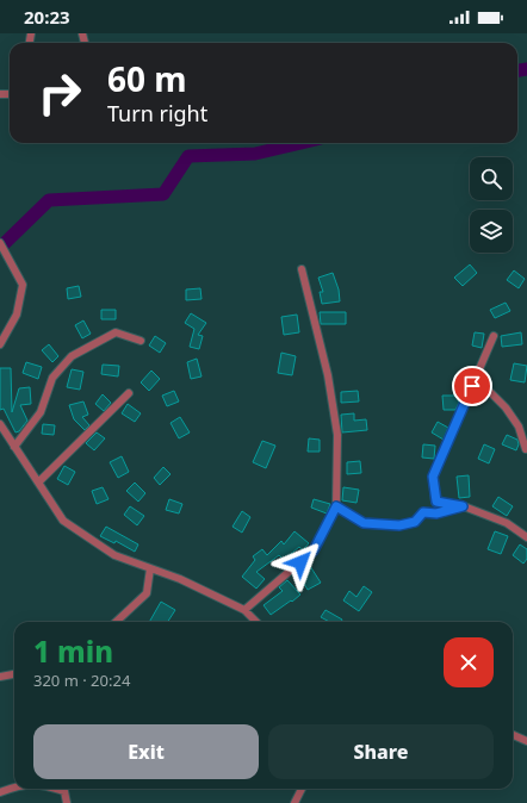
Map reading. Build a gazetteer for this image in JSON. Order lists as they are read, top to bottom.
{
  "page": {
    "status": "20:23",
    "turn": ["60 m", "Turn right"],
    "heading": ["1 min", "320 m · 20:24"],
    "buttons": ["Exit", "Share"]
  }
}
